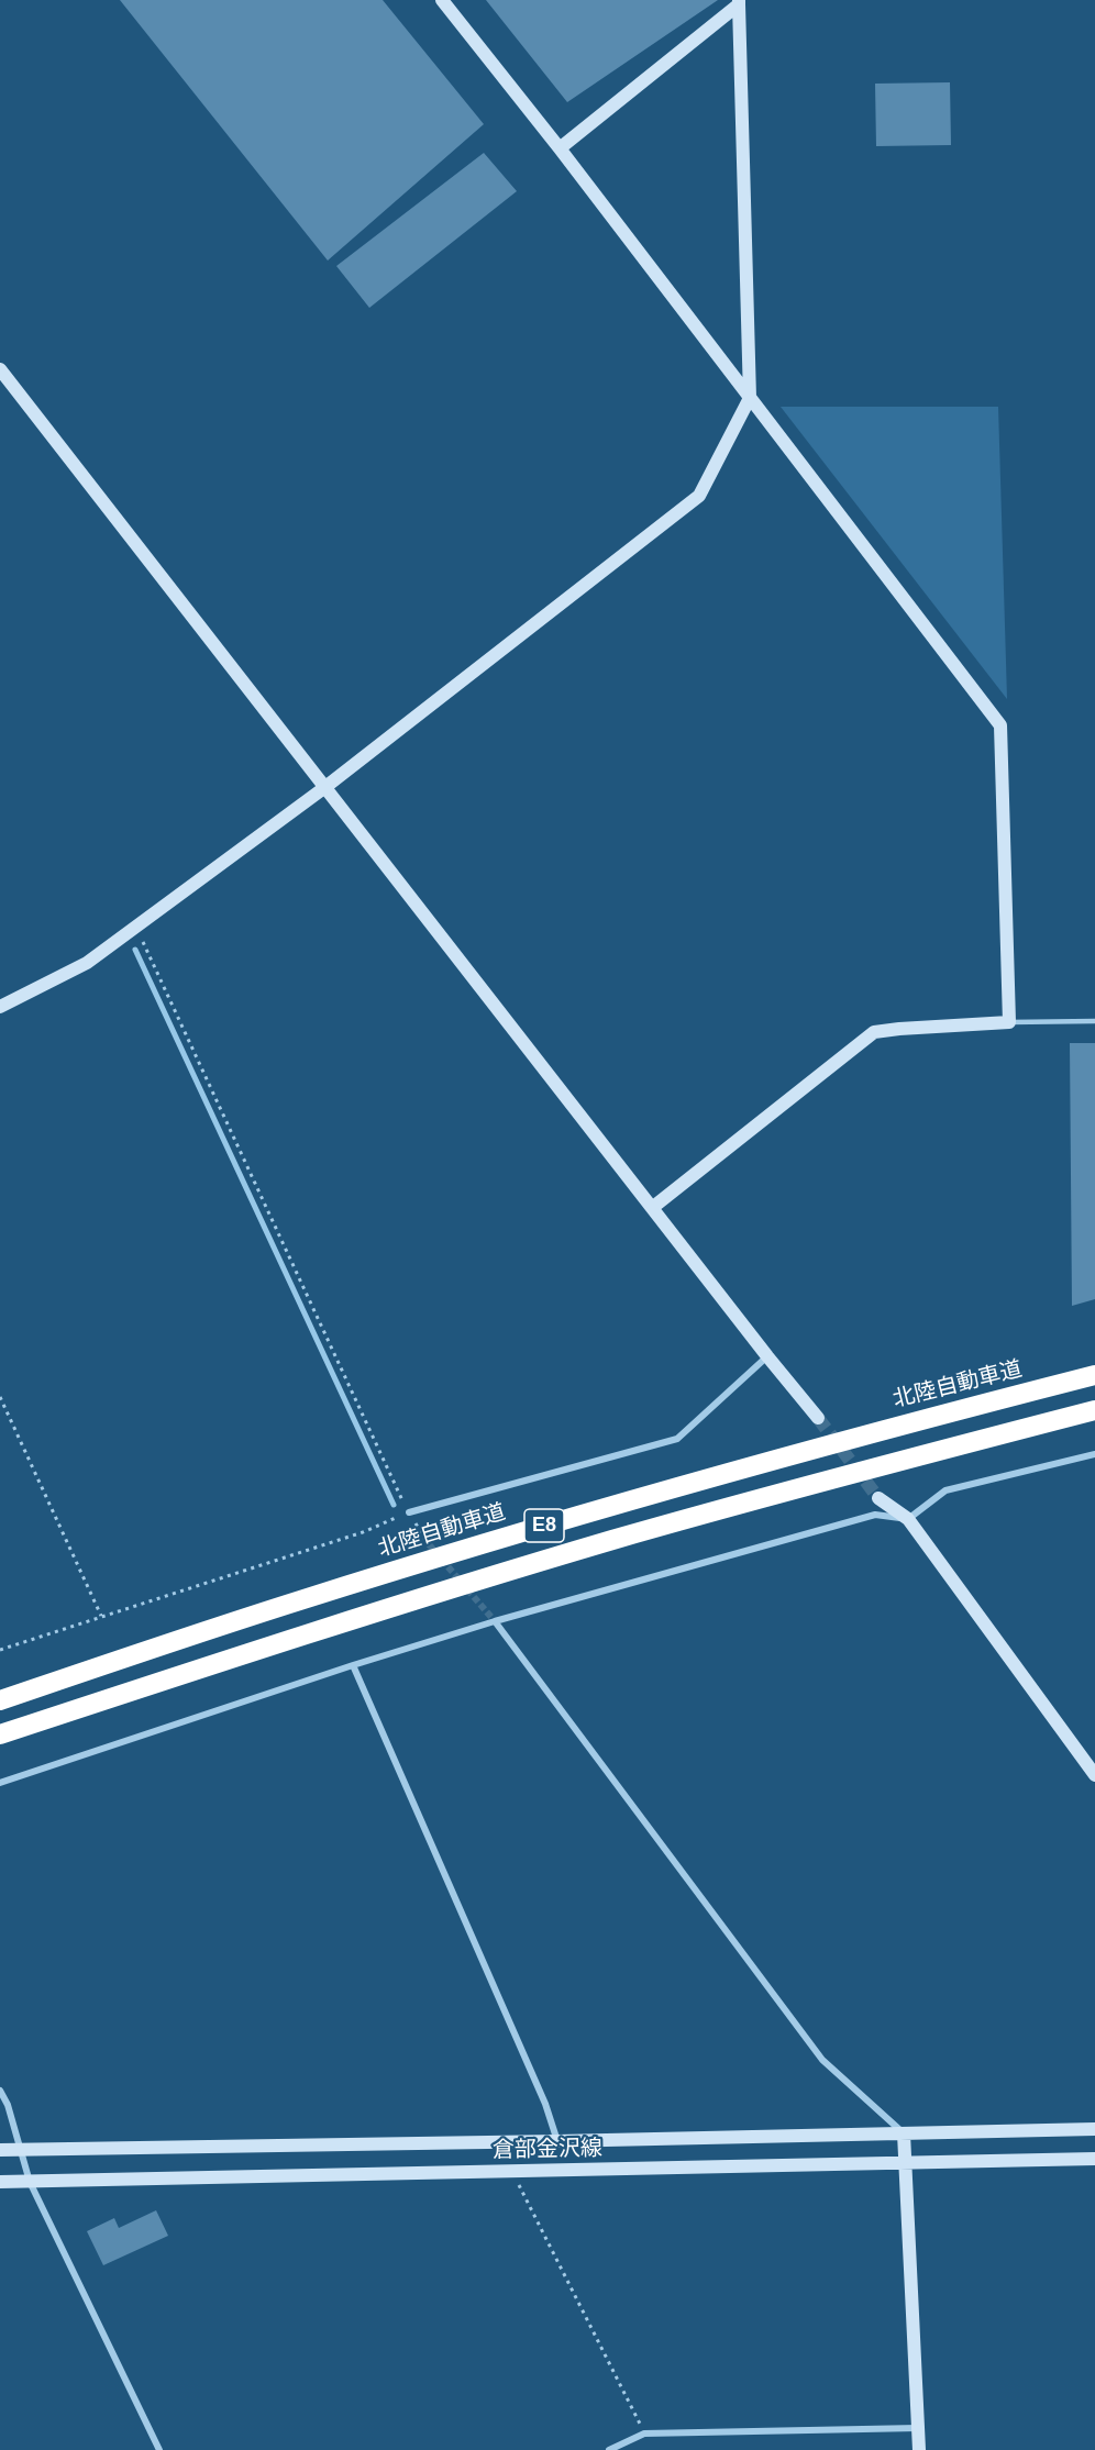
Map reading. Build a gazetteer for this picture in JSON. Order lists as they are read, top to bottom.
{
  "streets": {
    "highway": ["北陸自動車道", "E8"],
    "street": ["倉部金沢線"]
  }
}
